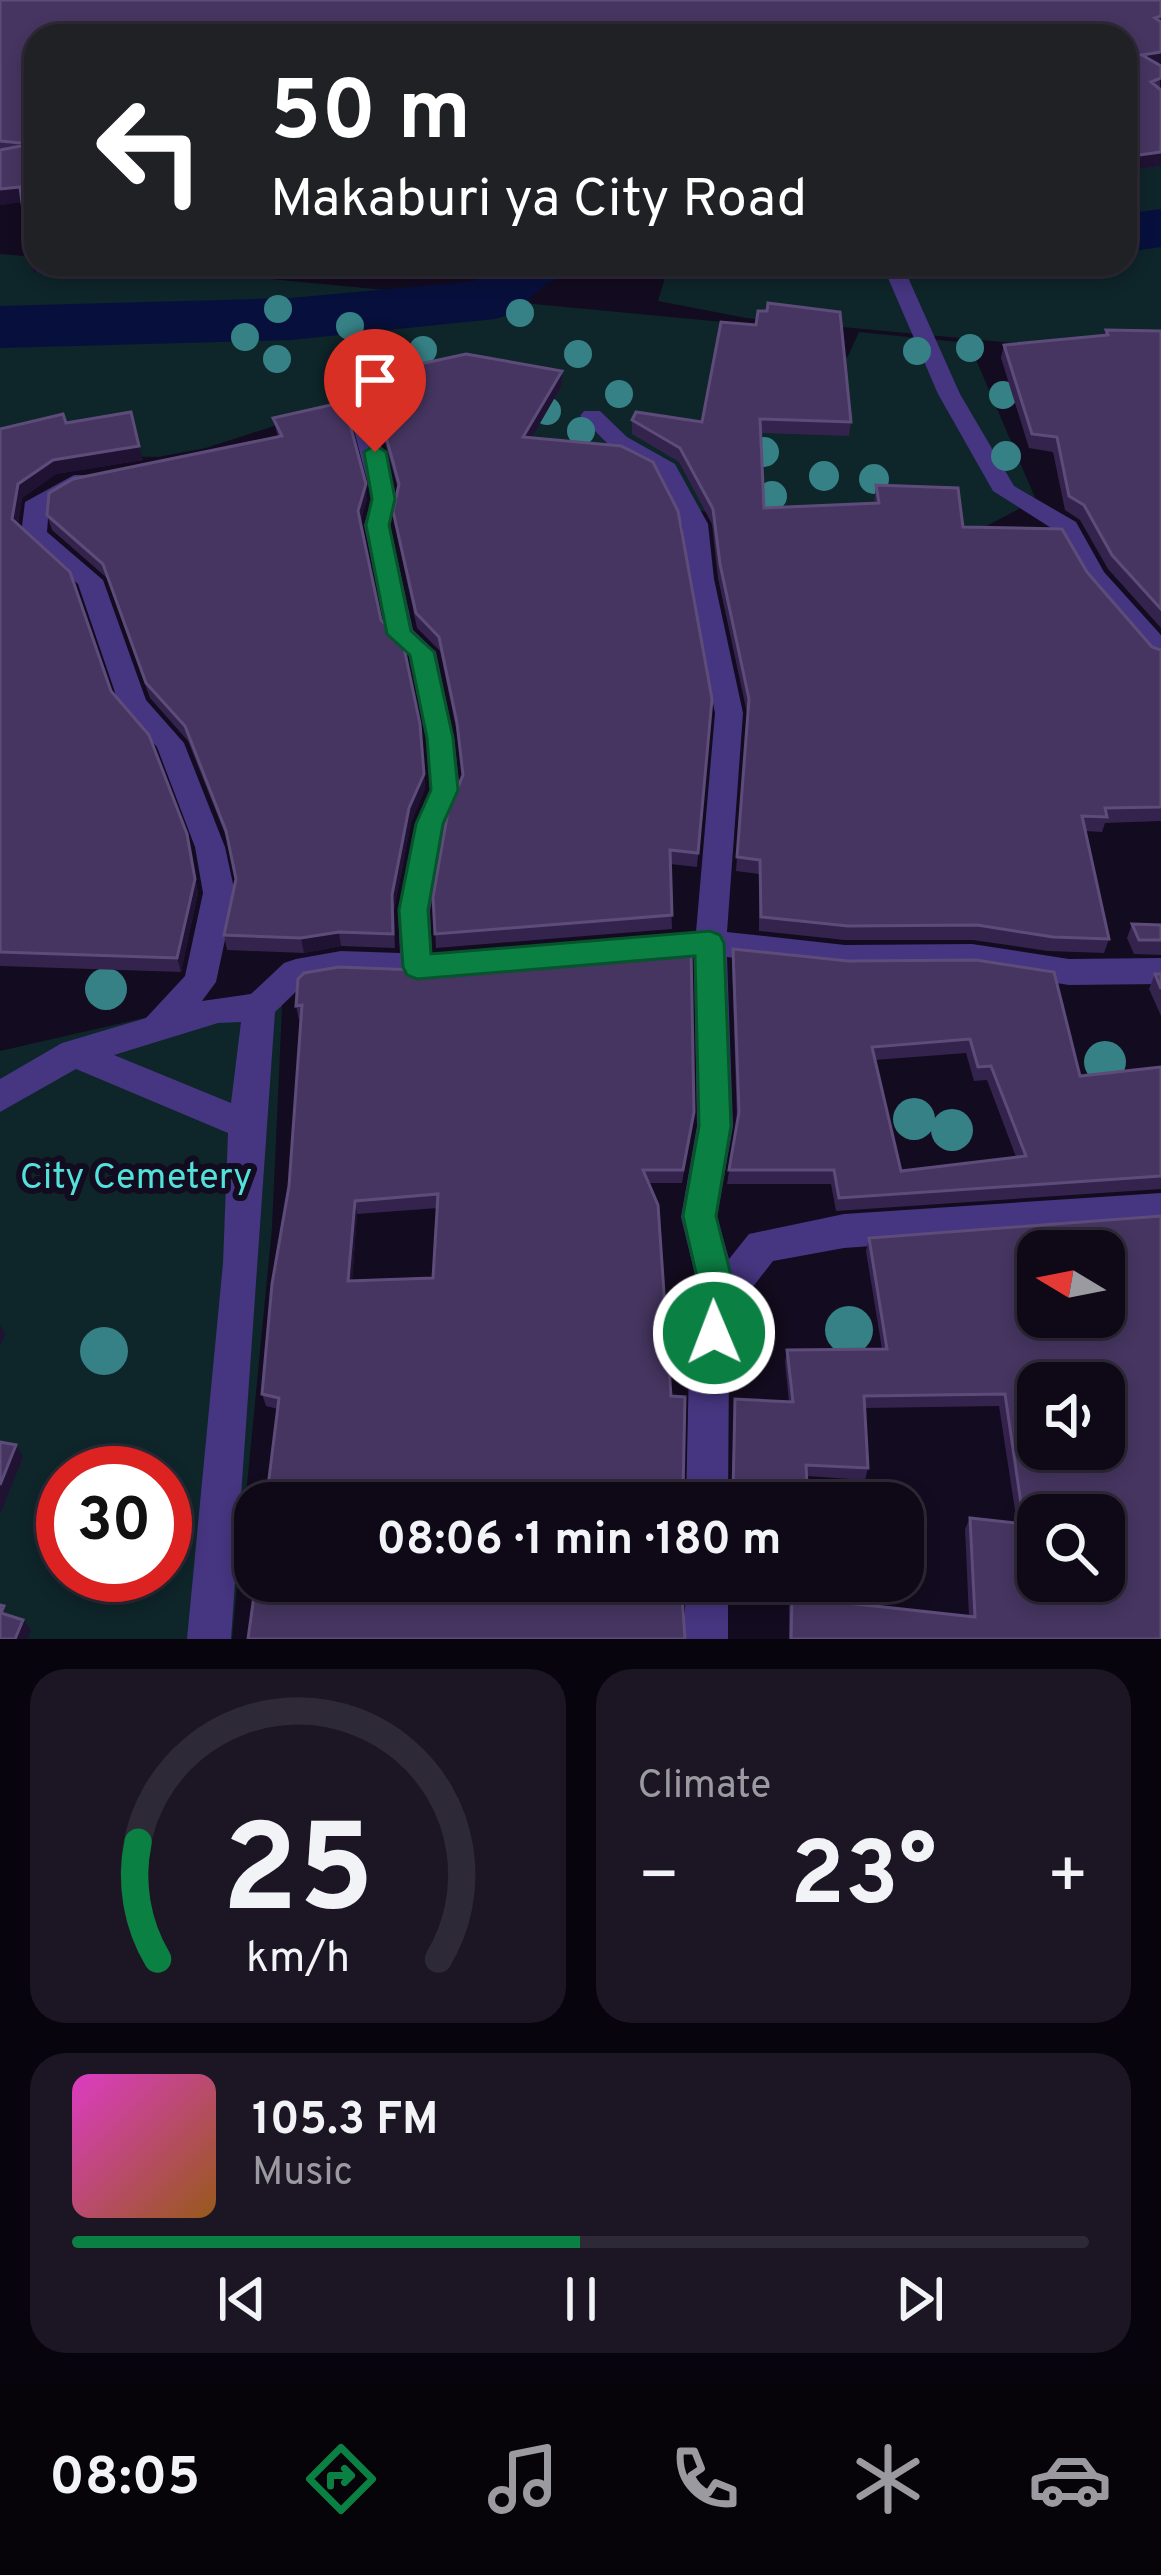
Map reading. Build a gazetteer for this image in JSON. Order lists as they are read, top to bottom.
{
  "parks": ["City Cemetery"],
  "north": "left",
  "page": {
    "turn": ["50 m", "Makaburi ya City Road"],
    "limit": "30",
    "trip": "08:06 · 1 min · 180 m",
    "tile": "Climate",
    "heat": ["−", "23°", "+"],
    "song": ["105.3 FM", "Music"],
    "tabs": "08:05",
    "gauge": ["25", "km/h"]
  }
}
